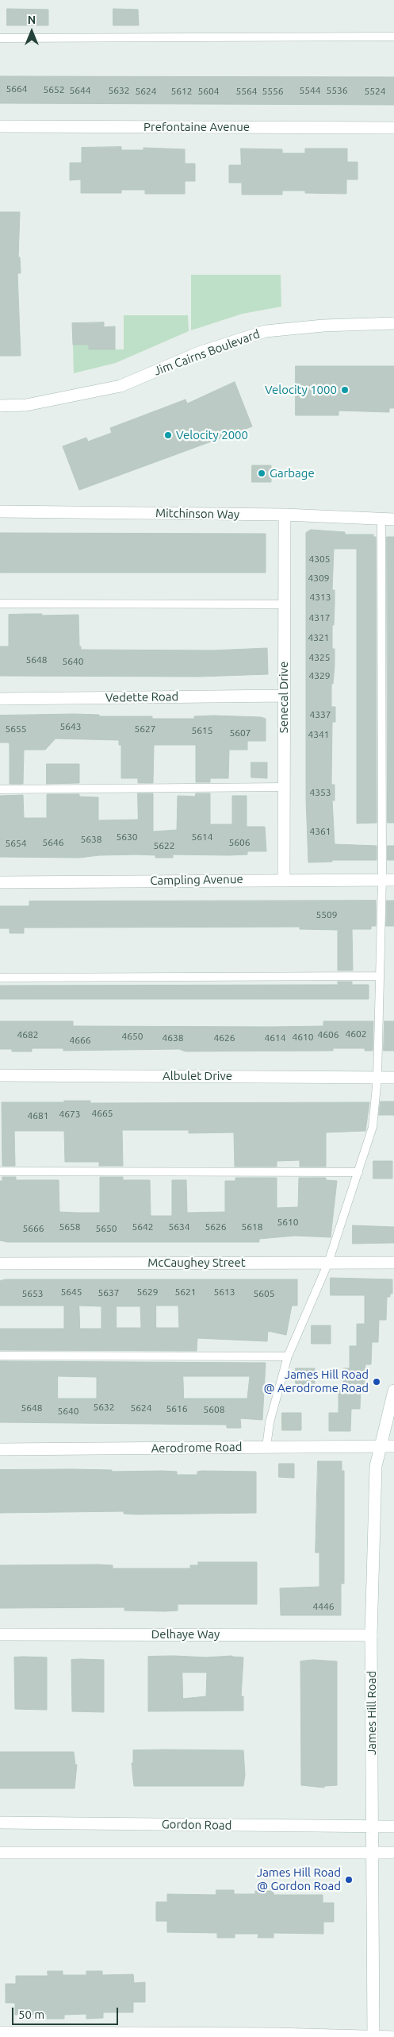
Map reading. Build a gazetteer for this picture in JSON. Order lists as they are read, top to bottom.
{
  "streets": {
    "street": [
      "Prefontaine Avenue",
      "Jim Cairns Boulevard",
      "Mitchinson Way",
      "Vedette Road",
      "Senecal Drive",
      "Campling Avenue",
      "Albulet Drive",
      "McCaughey Street",
      "Aerodrome Road",
      "Delhaye Way",
      "James Hill Road",
      "Gordon Road"
    ]
  },
  "crossings": [
    ["Mitchinson Way", "Senecal Drive"],
    ["Vedette Road", "Senecal Drive"],
    ["Senecal Drive", "Campling Avenue"],
    ["Aerodrome Road", "James Hill Road"],
    ["Delhaye Way", "James Hill Road"],
    ["James Hill Road", "Gordon Road"]
  ],
  "places": [
    "Velocity 1000",
    "Velocity 2000",
    "Garbage",
    "James Hill Road @ Aerodrome Road",
    "James Hill Road @ Gordon Road"
  ],
  "house_numbers": [
    "5664",
    "5652",
    "5644",
    "5632",
    "5544",
    "5536",
    "5624",
    "5612",
    "5604",
    "5564",
    "5556",
    "5524",
    "4305",
    "4309",
    "4313",
    "4317",
    "4321",
    "4325",
    "5648",
    "5640",
    "4329",
    "4337",
    "5643",
    "5655",
    "5627",
    "5615",
    "5607",
    "4341",
    "4353",
    "4361",
    "5630",
    "5614",
    "5638",
    "5646",
    "5606",
    "5654",
    "5622",
    "5509",
    "4602",
    "4682",
    "4606",
    "4650",
    "4610",
    "4638",
    "4626",
    "4614",
    "4666",
    "4665",
    "4673",
    "4681",
    "5610",
    "5658",
    "5642",
    "5634",
    "5626",
    "5618",
    "5666",
    "5650",
    "5645",
    "5629",
    "5621",
    "5613",
    "5637",
    "5653",
    "5605",
    "5632",
    "5648",
    "5624",
    "5616",
    "5608",
    "5640",
    "4446"
  ],
  "scale_bar": "50 m",
  "north": "top"
}
